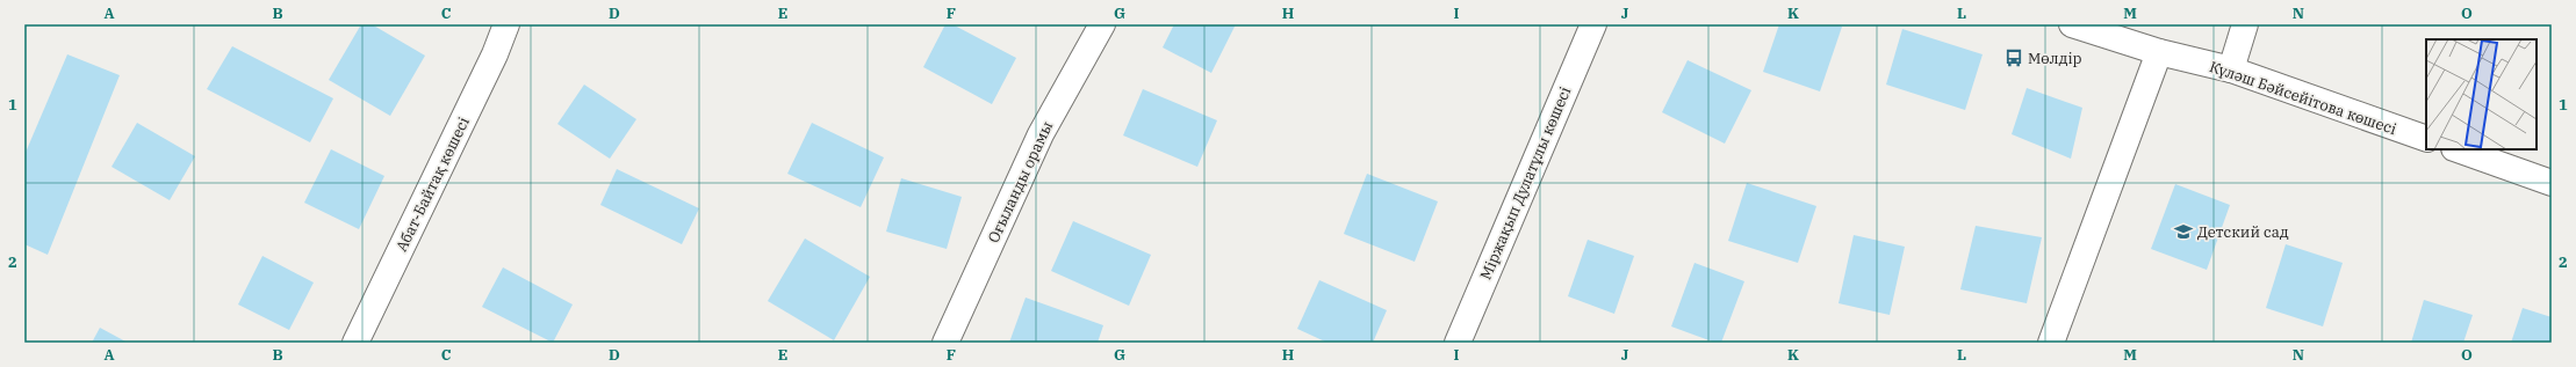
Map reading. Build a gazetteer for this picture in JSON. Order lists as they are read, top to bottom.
{
  "streets": {
    "street": [
      "Күләш Бәйсейітова көшесі",
      "Оғыланды орамы",
      "Міржақып Дулатұлы көшесі",
      "Абат-Байтақ көшесі"
    ]
  },
  "places": {
    "bus stop": ["Мөлдiр"],
    "school or university": ["Детский сад"]
  },
  "grid": {
    "columns": [
      "A",
      "B",
      "C",
      "D",
      "E",
      "F",
      "G",
      "H",
      "I",
      "J",
      "K",
      "L",
      "M",
      "N",
      "O"
    ],
    "rows": ["1", "2"]
  }
}
